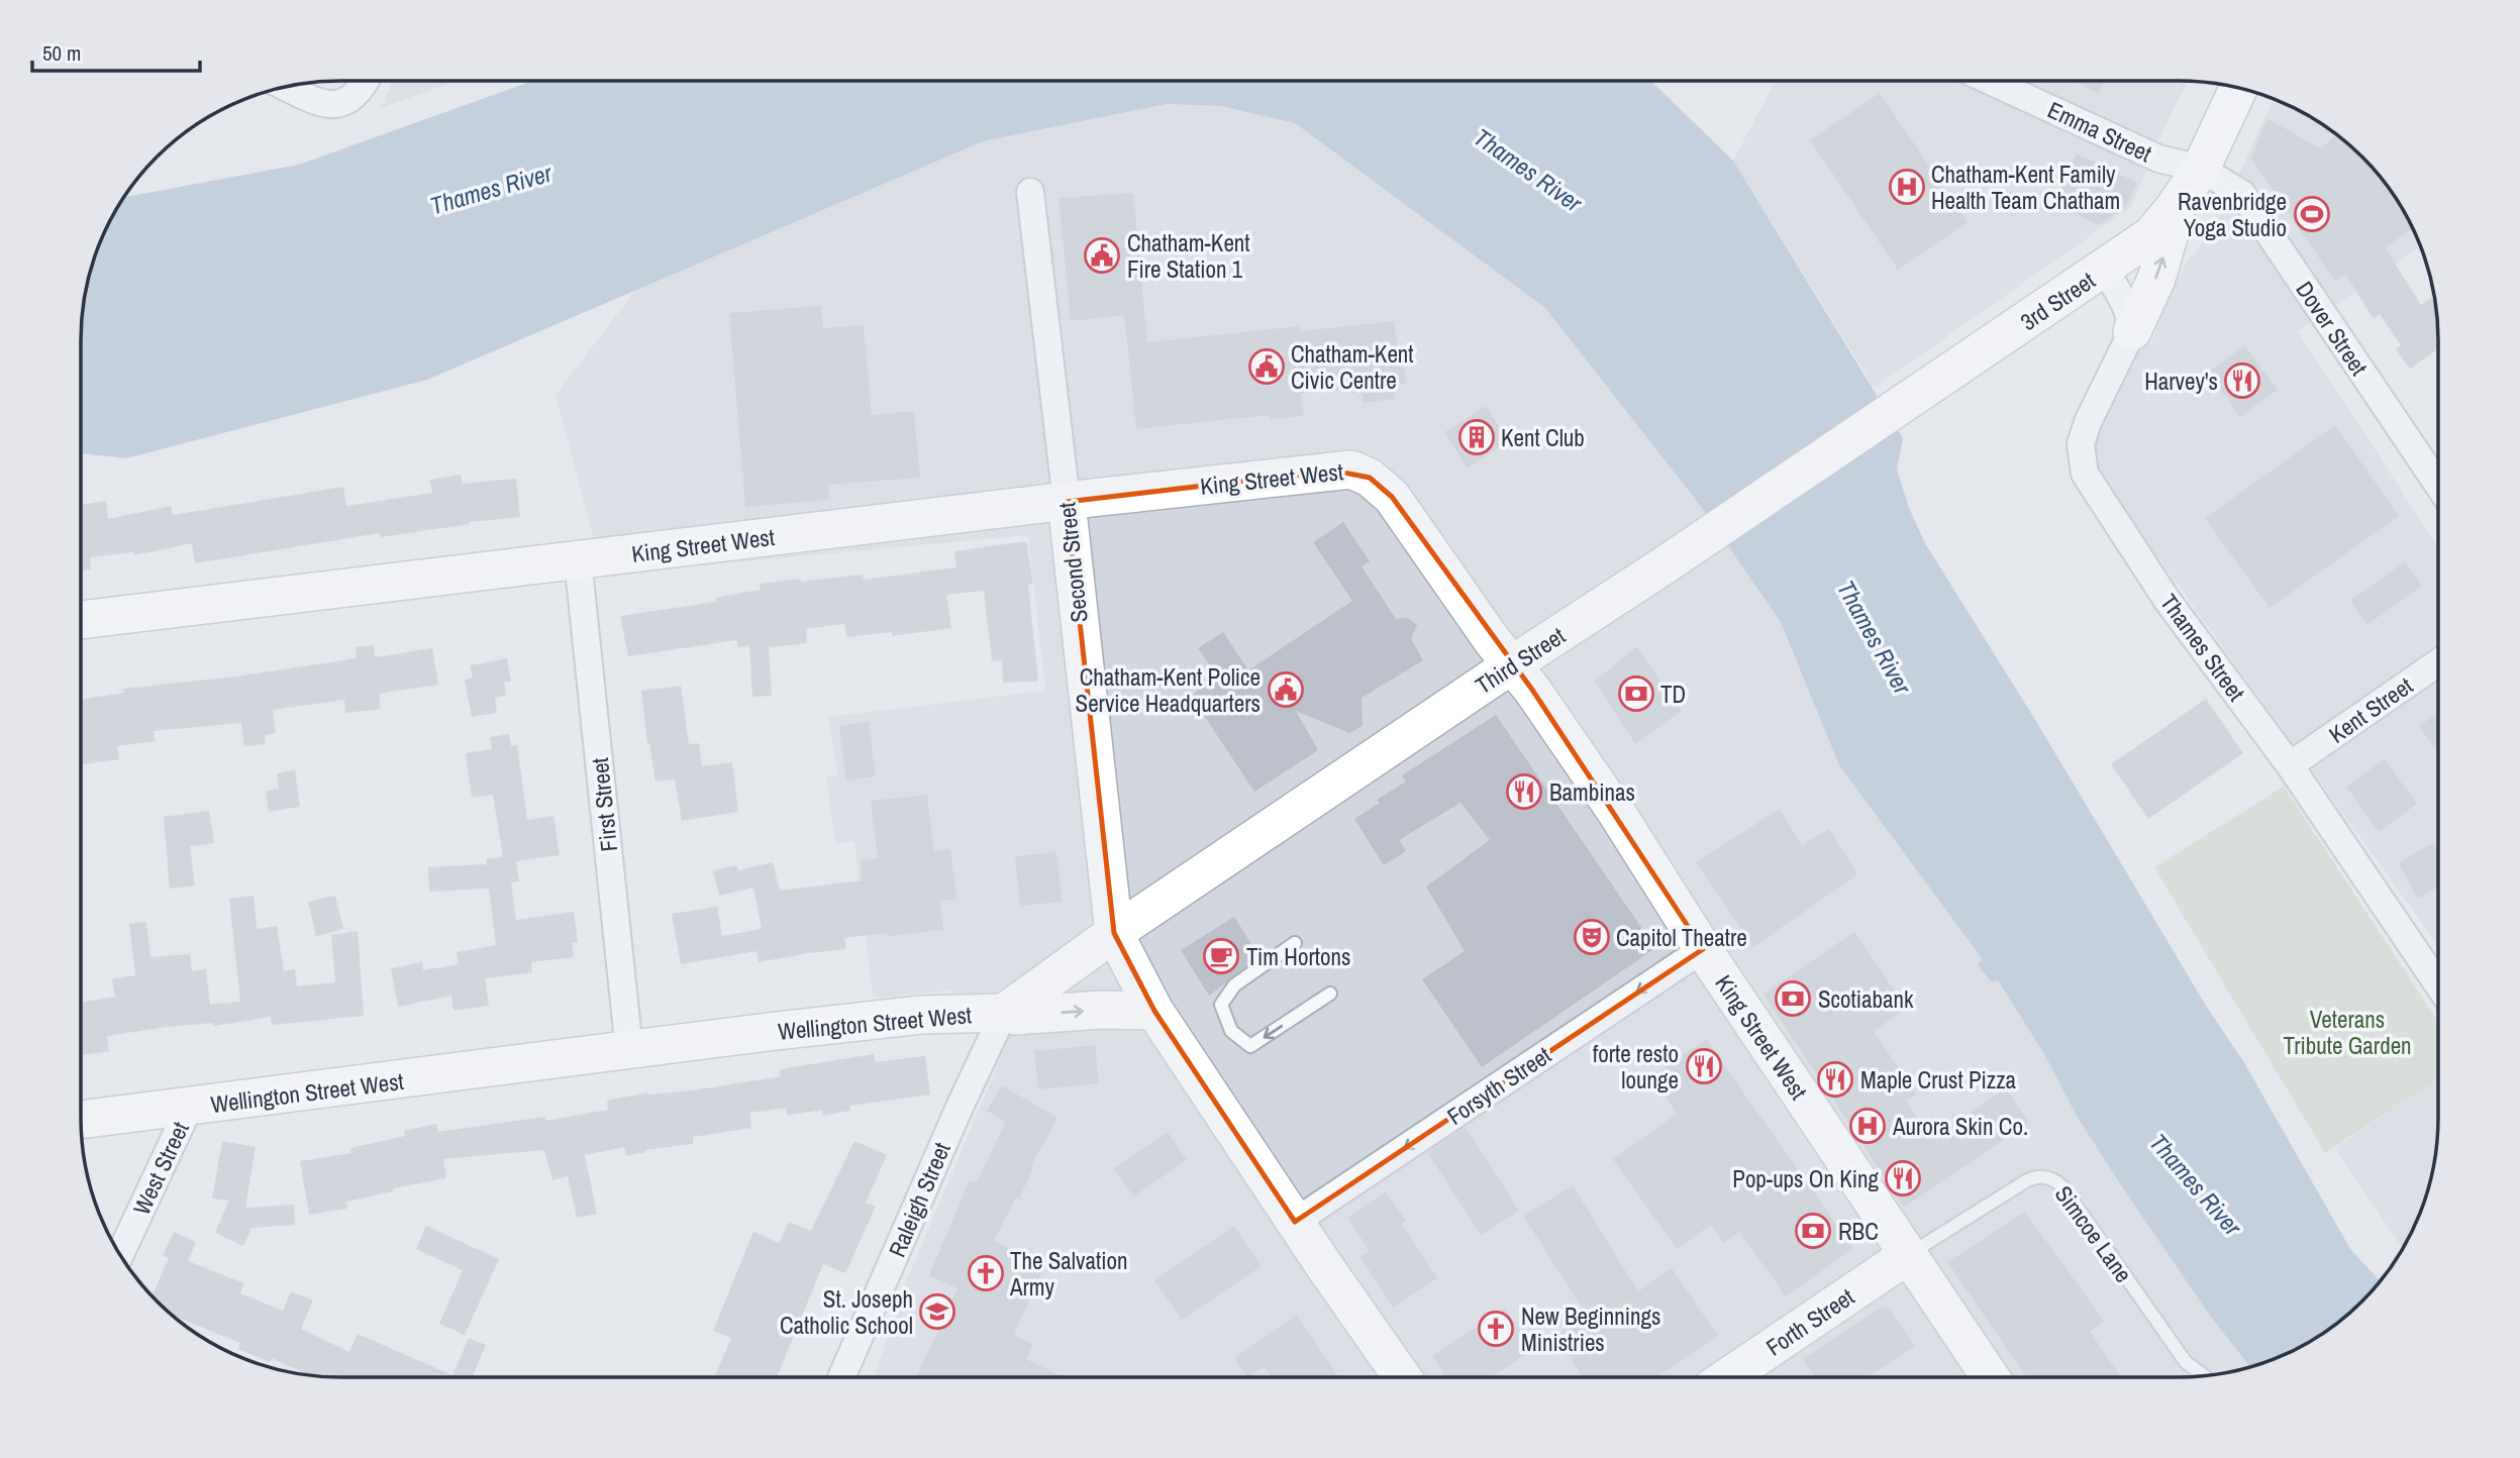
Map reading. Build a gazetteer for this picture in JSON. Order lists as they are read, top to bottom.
{
  "streets": {
    "street": [
      "Emma Street",
      "3rd Street",
      "Dover Street",
      "King Street West",
      "Second Street",
      "Thames Street",
      "Third Street",
      "Kent Street",
      "First Street",
      "Wellington Street West",
      "Forsyth Street",
      "West Street",
      "Raleigh Street",
      "Forth Street"
    ],
    "lane": ["Simcoe Lane"]
  },
  "crossings": [
    ["Emma Street", "Dover Street"],
    ["3rd Street", "Third Street"],
    ["King Street West", "Second Street"],
    ["King Street West", "Third Street"],
    ["King Street West", "First Street"],
    ["King Street West", "Forsyth Street"],
    ["King Street West", "Simcoe Lane"],
    ["King Street West", "Forth Street"],
    ["Second Street", "Third Street"],
    ["Second Street", "Wellington Street West"],
    ["Thames Street", "Kent Street"],
    ["Third Street", "Wellington Street West"],
    ["First Street", "Wellington Street West"],
    ["Wellington Street West", "West Street"],
    ["Wellington Street West", "Raleigh Street"],
    ["Simcoe Lane", "Forth Street"]
  ],
  "one_way": ["Forsyth Street"],
  "water": ["Thames River"],
  "parks": ["Veterans Tribute Garden"],
  "places": {
    "hospital": ["Chatham-Kent Family Health Team Chatham", "Aurora Skin Co."],
    "sports": ["Ravenbridge Yoga Studio"],
    "public building": ["Chatham-Kent Fire Station 1", "Chatham-Kent Civic Centre", "Chatham-Kent Police Service Headquarters"],
    "restaurant": [
      "Harvey's",
      "Bambinas",
      "forte resto lounge",
      "Maple Crust Pizza",
      "Pop-ups On King"
    ],
    "building": ["Kent Club"],
    "bank": ["TD", "Scotiabank", "RBC"],
    "theatre": ["Capitol Theatre"],
    "cafe": ["Tim Hortons"],
    "church": ["The Salvation Army", "New Beginnings Ministries"],
    "school or university": ["St. Joseph Catholic School"]
  },
  "scale_bar": "50 m"
}
